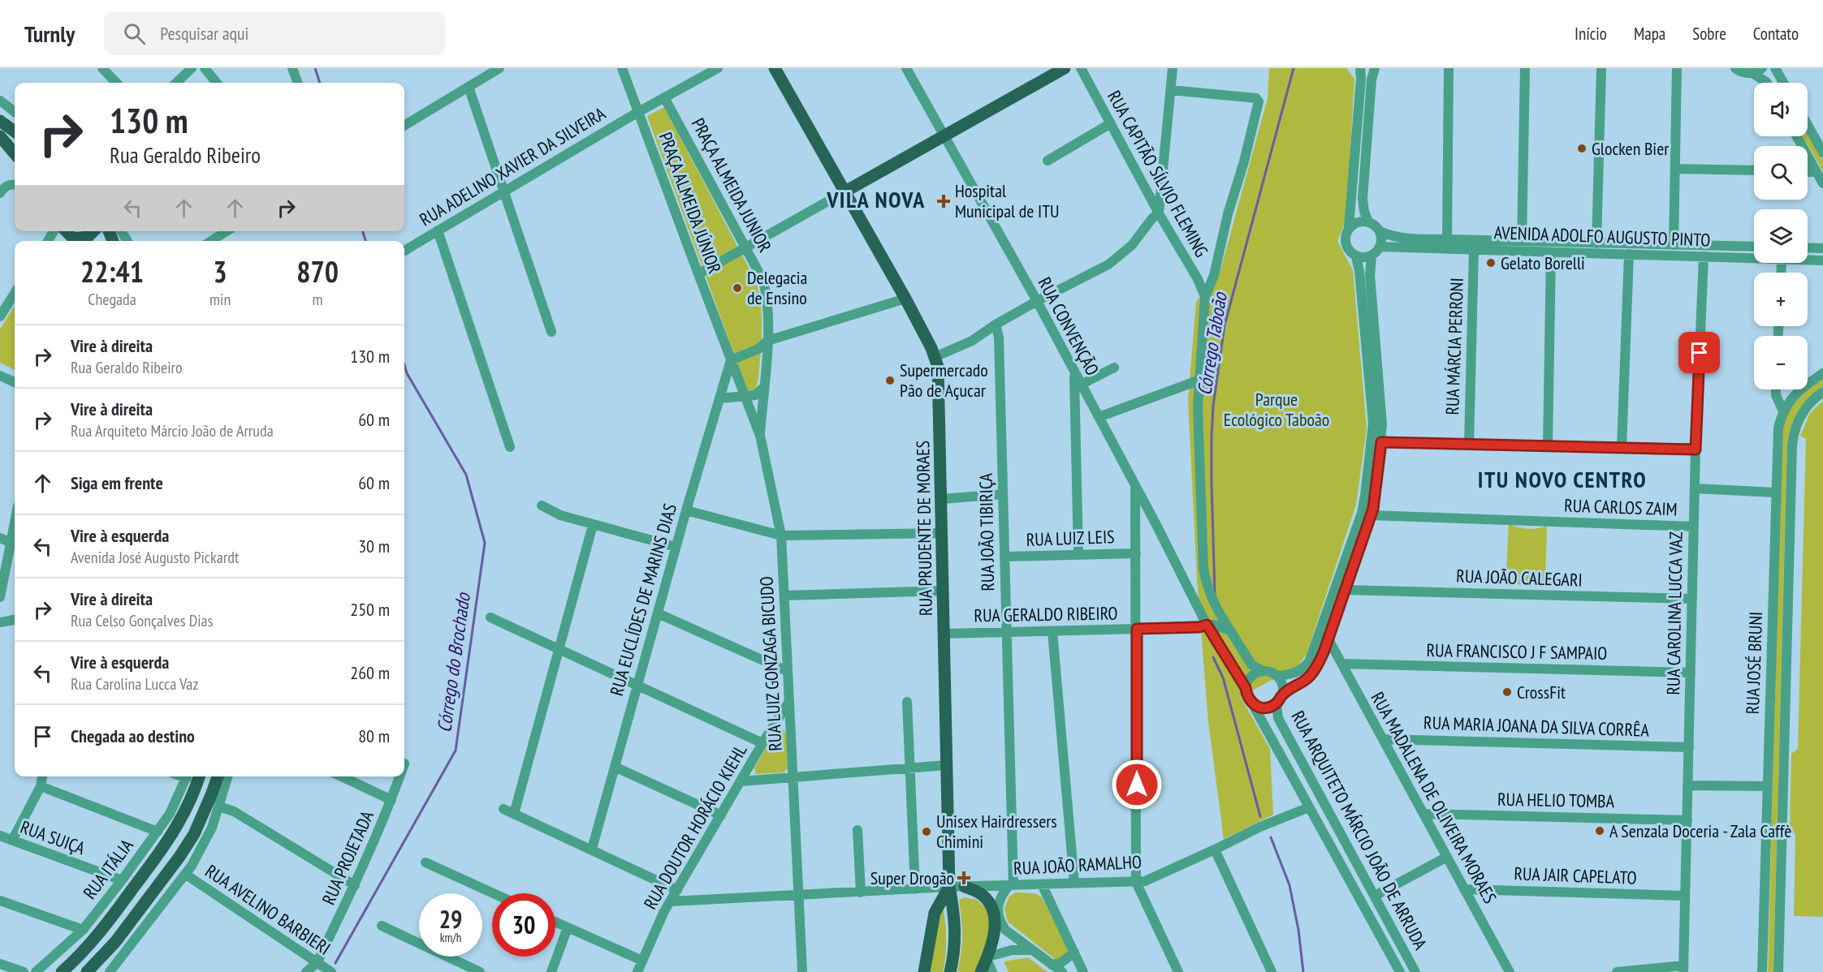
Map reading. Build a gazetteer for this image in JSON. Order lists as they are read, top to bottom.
{
  "streets": {
    "main road": ["RUA PRUDENTE DE MORAES"],
    "street": [
      "RUA ADELINO XAVIER DA SILVEIRA",
      "RUA CAPITÃO SÍLVIO FLEMING",
      "PRAÇA ALMEIDA JUNIOR",
      "PRAÇA ALMEIDA JÚNIOR",
      "AVENIDA ADOLFO AUGUSTO PINTO",
      "RUA CONVENÇÃO",
      "RUA MÁRCIA PERRONI",
      "RUA CARLOS ZAIM",
      "RUA JOÃO TIBIRIÇA",
      "RUA LUIZ LEIS",
      "RUA JOÃO CALEGARI",
      "RUA EUCLÍDES DE MARINS DIAS",
      "RUA CAROLINA LUCCA VAZ",
      "RUA GERALDO RIBEIRO",
      "RUA FRANCISCO J F SAMPAIO",
      "RUA JOSÉ BRUNI",
      "RUA LUIZ GONZAGA BICUDO",
      "RUA MARIA JOANA DA SILVA CORRÊA",
      "RUA MADALENA DE OLIVEIRA MORAES",
      "RUA HELIO TOMBA",
      "RUA DOUTOR HORÁCIO KIEHL",
      "RUA ARQUITETO MÁRCIO JOÃO DE ARRUDA",
      "RUA SUIÇA",
      "RUA PROJETADA",
      "RUA JOÃO RAMALHO",
      "RUA ITÁLIA",
      "RUA JAIR CAPELATO",
      "RUA AVELINO BARBIERI"
    ]
  },
  "crossings": [
    ["RUA ADELINO XAVIER DA SILVEIRA", "PRAÇA ALMEIDA JUNIOR"],
    ["RUA ADELINO XAVIER DA SILVEIRA", "PRAÇA ALMEIDA JÚNIOR"],
    ["PRAÇA ALMEIDA JUNIOR", "RUA LUIZ GONZAGA BICUDO"],
    ["PRAÇA ALMEIDA JÚNIOR", "RUA EUCLÍDES DE MARINS DIAS"],
    ["PRAÇA ALMEIDA JÚNIOR", "RUA LUIZ GONZAGA BICUDO"],
    ["AVENIDA ADOLFO AUGUSTO PINTO", "RUA MÁRCIA PERRONI"],
    ["AVENIDA ADOLFO AUGUSTO PINTO", "RUA CAROLINA LUCCA VAZ"],
    ["RUA CONVENÇÃO", "RUA GERALDO RIBEIRO"],
    ["RUA CARLOS ZAIM", "RUA CAROLINA LUCCA VAZ"],
    ["RUA PRUDENTE DE MORAES", "RUA GERALDO RIBEIRO"],
    ["RUA PRUDENTE DE MORAES", "RUA JOÃO RAMALHO"],
    ["RUA JOÃO TIBIRIÇA", "RUA LUIZ LEIS"],
    ["RUA JOÃO TIBIRIÇA", "RUA GERALDO RIBEIRO"],
    ["RUA JOÃO TIBIRIÇA", "RUA JOÃO RAMALHO"],
    ["RUA JOÃO CALEGARI", "RUA CAROLINA LUCCA VAZ"],
    ["RUA EUCLÍDES DE MARINS DIAS", "RUA LUIZ GONZAGA BICUDO"],
    ["RUA CAROLINA LUCCA VAZ", "RUA FRANCISCO J F SAMPAIO"],
    ["RUA CAROLINA LUCCA VAZ", "RUA MARIA JOANA DA SILVA CORRÊA"],
    ["RUA CAROLINA LUCCA VAZ", "RUA HELIO TOMBA"],
    ["RUA CAROLINA LUCCA VAZ", "RUA JAIR CAPELATO"],
    ["RUA FRANCISCO J F SAMPAIO", "RUA MADALENA DE OLIVEIRA MORAES"],
    ["RUA LUIZ GONZAGA BICUDO", "RUA DOUTOR HORÁCIO KIEHL"],
    ["RUA LUIZ GONZAGA BICUDO", "RUA JOÃO RAMALHO"],
    ["RUA MARIA JOANA DA SILVA CORRÊA", "RUA MADALENA DE OLIVEIRA MORAES"],
    ["RUA MADALENA DE OLIVEIRA MORAES", "RUA HELIO TOMBA"],
    ["RUA MADALENA DE OLIVEIRA MORAES", "RUA JAIR CAPELATO"],
    ["RUA DOUTOR HORÁCIO KIEHL", "RUA JOÃO RAMALHO"],
    ["RUA ARQUITETO MÁRCIO JOÃO DE ARRUDA", "RUA JOÃO RAMALHO"],
    ["RUA SUIÇA", "RUA ITÁLIA"],
    ["RUA PROJETADA", "RUA AVELINO BARBIERI"]
  ],
  "districts": ["VILA NOVA", "ITU NOVO CENTRO"],
  "water": ["Córrego Taboão", "Córrego do Brochado"],
  "parks": ["Parque Ecológico Taboão"],
  "places": {
    "other": [
      "Glocken Bier",
      "Gelato Borelli",
      "Delegacia de Ensino",
      "Supermercado Pão de Açucar",
      "CrossFit",
      "A Senzala Doceria - Zala Caffè",
      "Unisex Hairdressers Chimini"
    ],
    "health": ["Hospital Municipal de ITU", "Super Drogão"]
  },
  "page": {
    "header": "Turnly",
    "search": "Pesquisar aqui",
    "nav": [
      "Início",
      "Mapa",
      "Sobre",
      "Contato"
    ],
    "map_buttons": ["+", "−"],
    "turn": ["130 m", "Rua Geraldo Ribeiro"],
    "eta": [
      "22:41",
      "Chegada",
      "3",
      "min",
      "870",
      "m"
    ],
    "list": [
      {
        "name": "Vire à direita",
        "note": "Rua Geraldo Ribeiro",
        "value": "130 m"
      },
      {
        "name": "Vire à direita",
        "note": "Rua Arquiteto Márcio João de Arruda",
        "value": "60 m"
      },
      {
        "name": "Siga em frente",
        "value": "60 m"
      },
      {
        "name": "Vire à esquerda",
        "note": "Avenida José Augusto Pickardt",
        "value": "30 m"
      },
      {
        "name": "Vire à direita",
        "note": "Rua Celso Gonçalves Dias",
        "value": "250 m"
      },
      {
        "name": "Vire à esquerda",
        "note": "Rua Carolina Lucca Vaz",
        "value": "260 m"
      },
      {
        "name": "Chegada ao destino",
        "value": "80 m"
      }
    ],
    "speed": "29 km/h",
    "limit": "30"
  }
}
